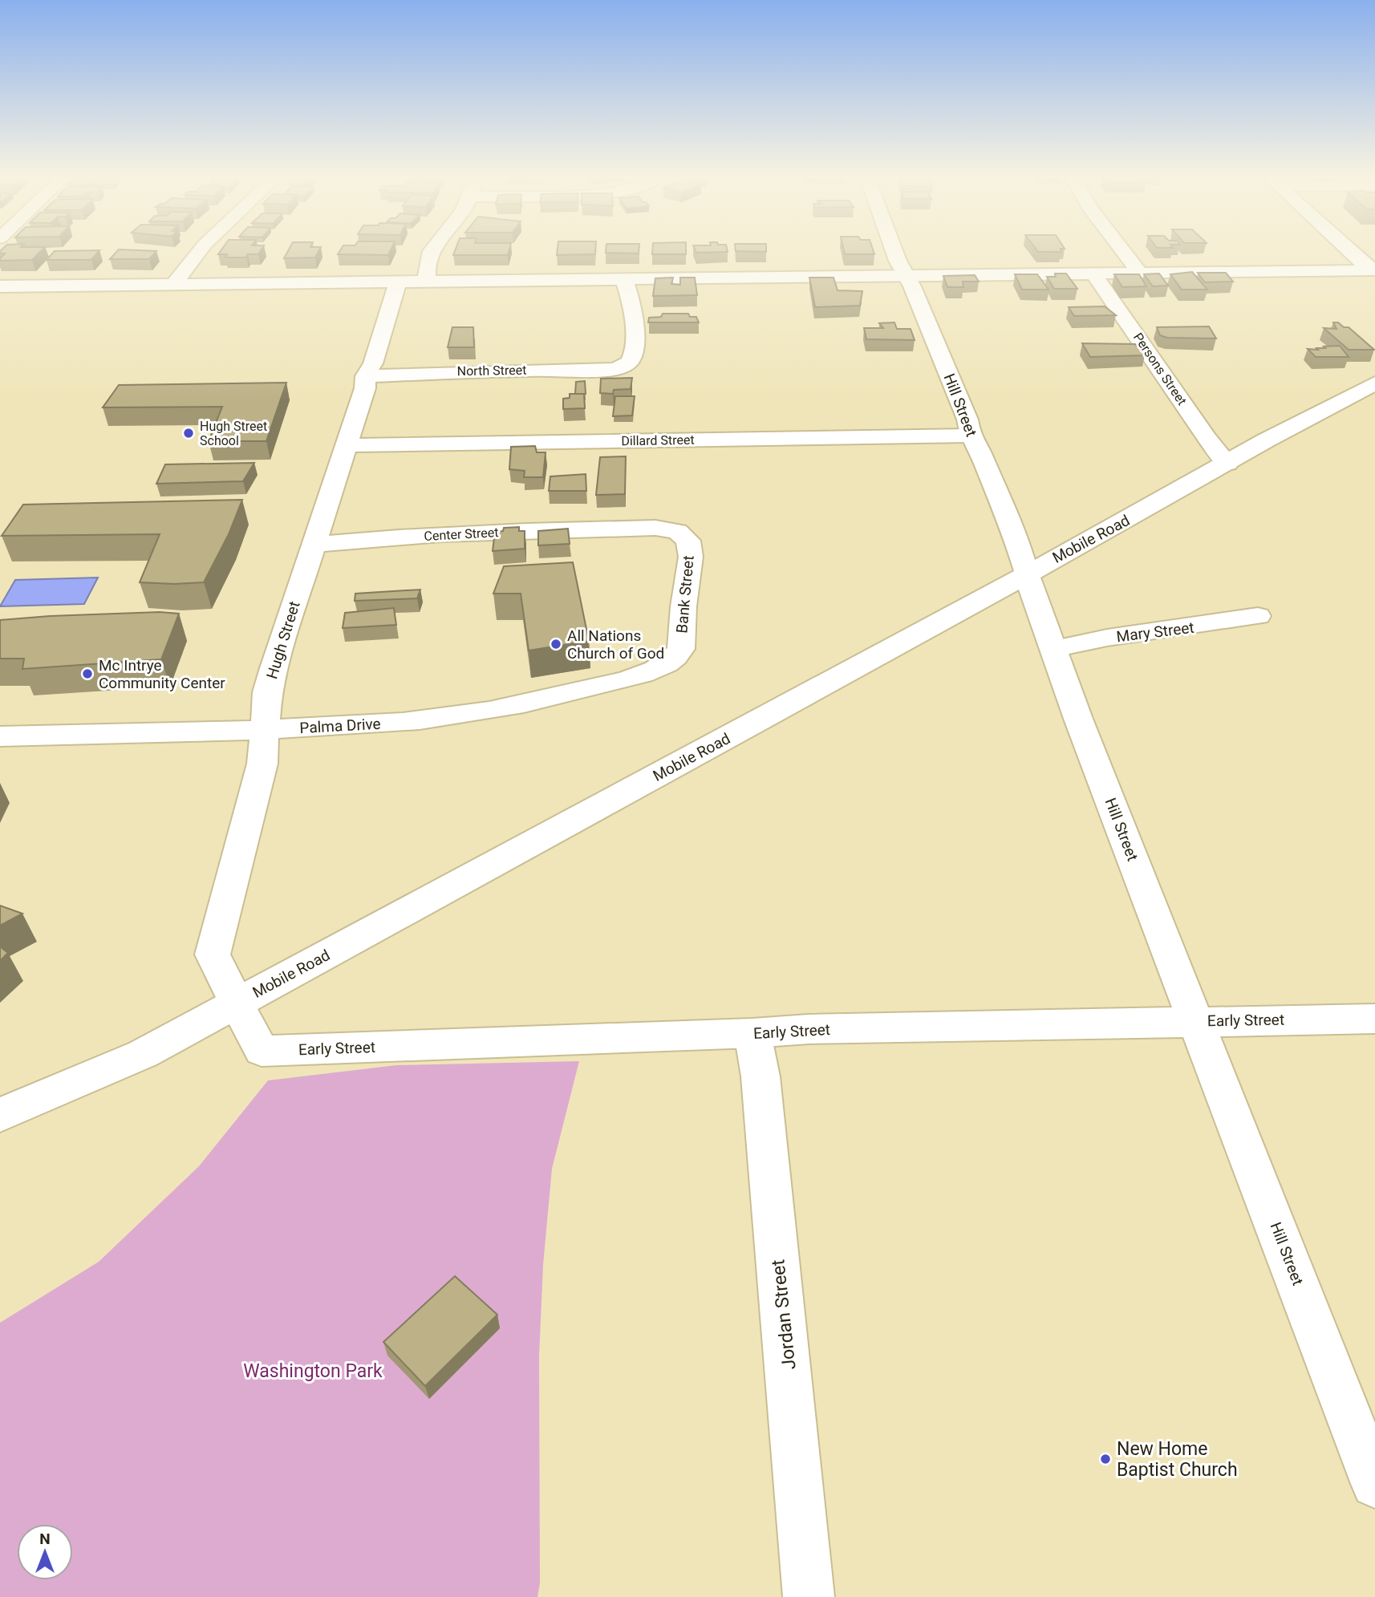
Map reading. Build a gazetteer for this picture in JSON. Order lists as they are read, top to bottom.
{
  "streets": {
    "street": [
      "Persons Street",
      "North Street",
      "Hill Street",
      "Dillard Street",
      "Center Street",
      "Mobile Road",
      "Bank Street",
      "Mary Street",
      "Hugh Street",
      "Palma Drive",
      "Early Street",
      "Jordan Street"
    ]
  },
  "crossings": [
    ["Persons Street", "Mobile Road"],
    ["North Street", "Hugh Street"],
    ["Hill Street", "Dillard Street"],
    ["Hill Street", "Mobile Road"],
    ["Hill Street", "Mary Street"],
    ["Hill Street", "Early Street"],
    ["Dillard Street", "Hugh Street"],
    ["Center Street", "Bank Street"],
    ["Center Street", "Hugh Street"],
    ["Mobile Road", "Hugh Street"],
    ["Mobile Road", "Early Street"],
    ["Bank Street", "Palma Drive"],
    ["Hugh Street", "Palma Drive"],
    ["Hugh Street", "Early Street"],
    ["Early Street", "Jordan Street"]
  ],
  "parks": ["Washington Park"],
  "places": [
    "Hugh Street School",
    "All Nations Church of God",
    "Mc Intrye Community Center",
    "New Home Baptist Church"
  ],
  "north": "top"
}
